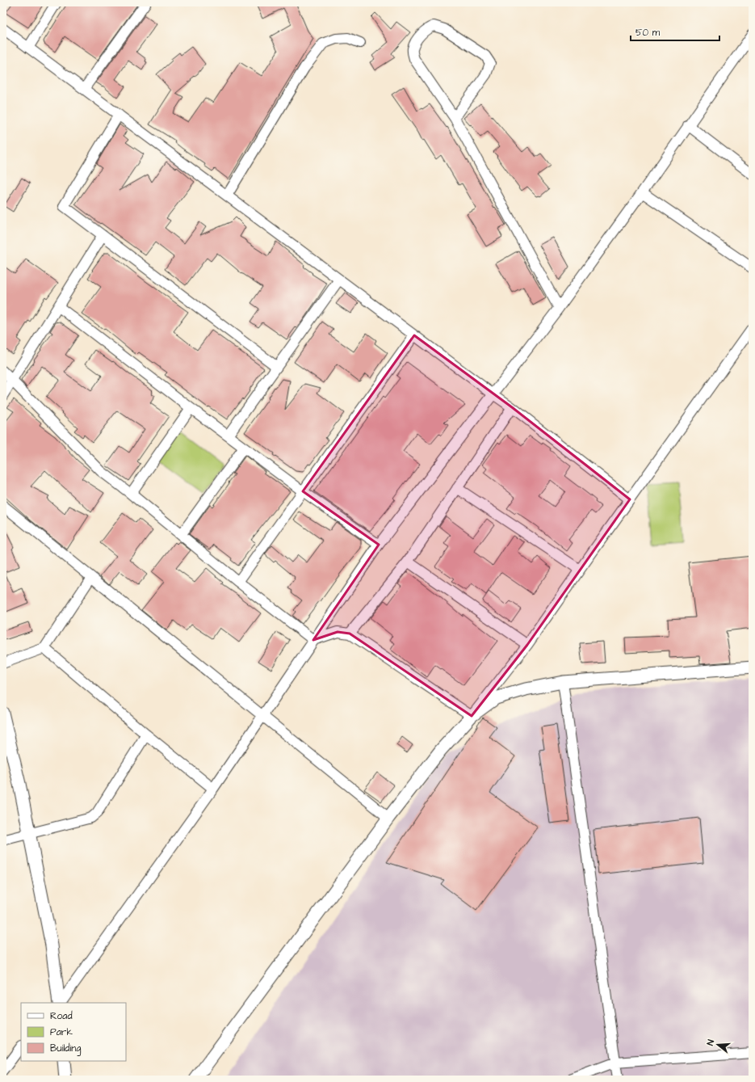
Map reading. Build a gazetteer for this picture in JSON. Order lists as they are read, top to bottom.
{
  "legend": ["Road", "Park", "Building"],
  "scale_bar": "50 m",
  "north": "left"
}
